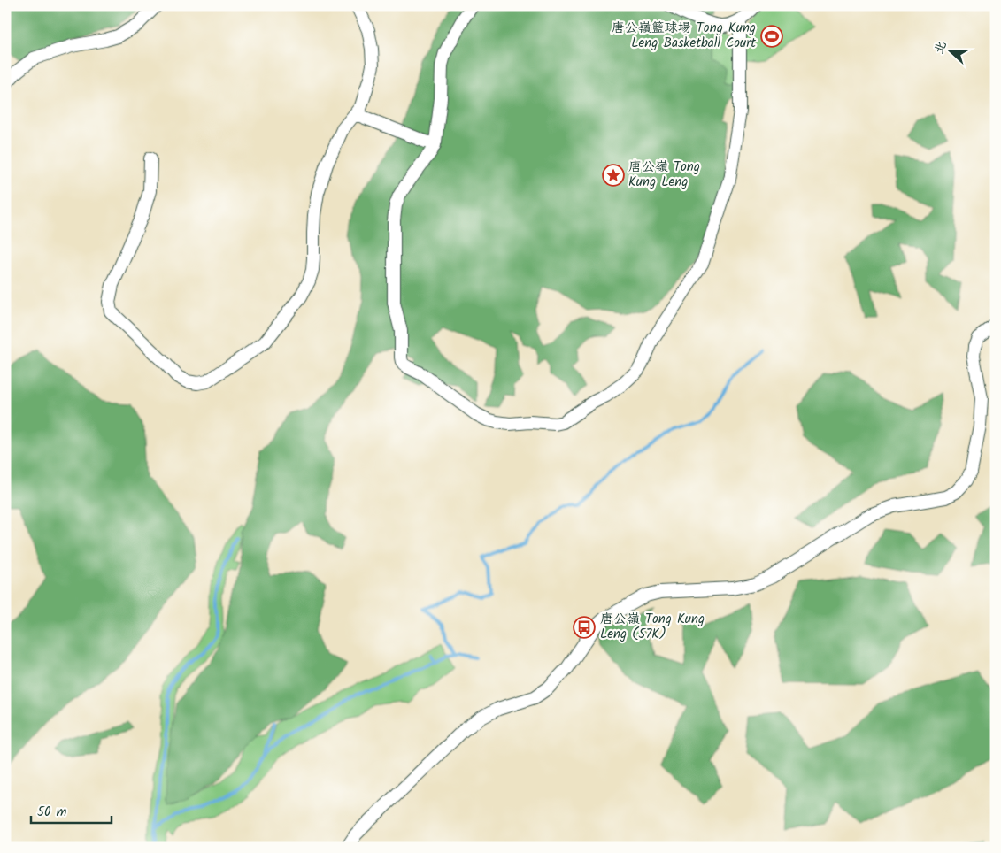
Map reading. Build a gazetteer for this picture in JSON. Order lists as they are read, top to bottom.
{
  "places": {
    "sports": ["唐公嶺籃球場 Tong Kung Leng Basketball Court"],
    "place": ["唐公嶺 Tong Kung Leng"],
    "bus stop": ["唐公嶺 Tong Kung Leng (57K)"]
  },
  "scale_bar": "50 m",
  "north": "left"
}
